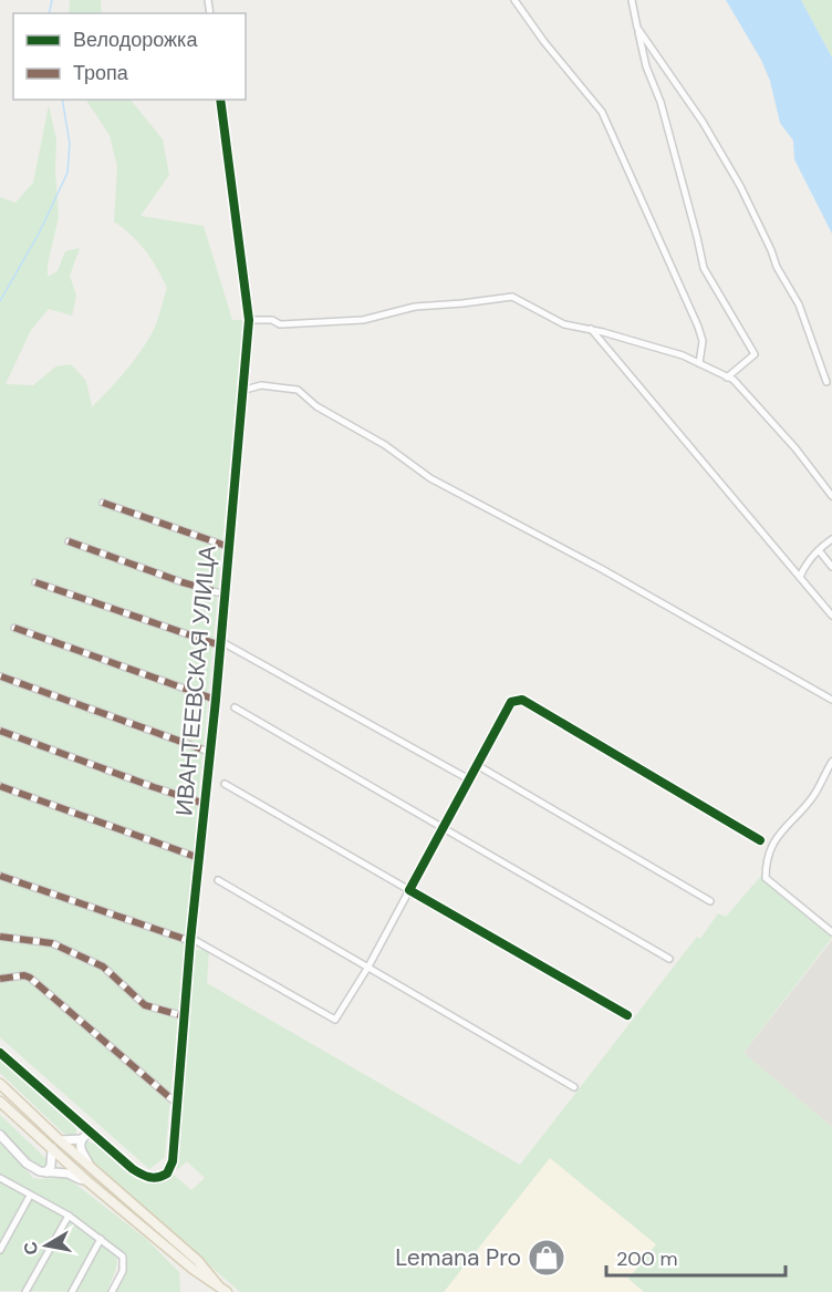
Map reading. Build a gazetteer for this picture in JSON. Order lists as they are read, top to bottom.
{
  "streets": {
    "street": ["ИВАНТЕЕВСКАЯ УЛИЦА"]
  },
  "places": {
    "shop": ["Lemana Pro"]
  },
  "legend": ["Велодорожка", "Тропа"],
  "scale_bar": "200 m",
  "north": "left"
}
